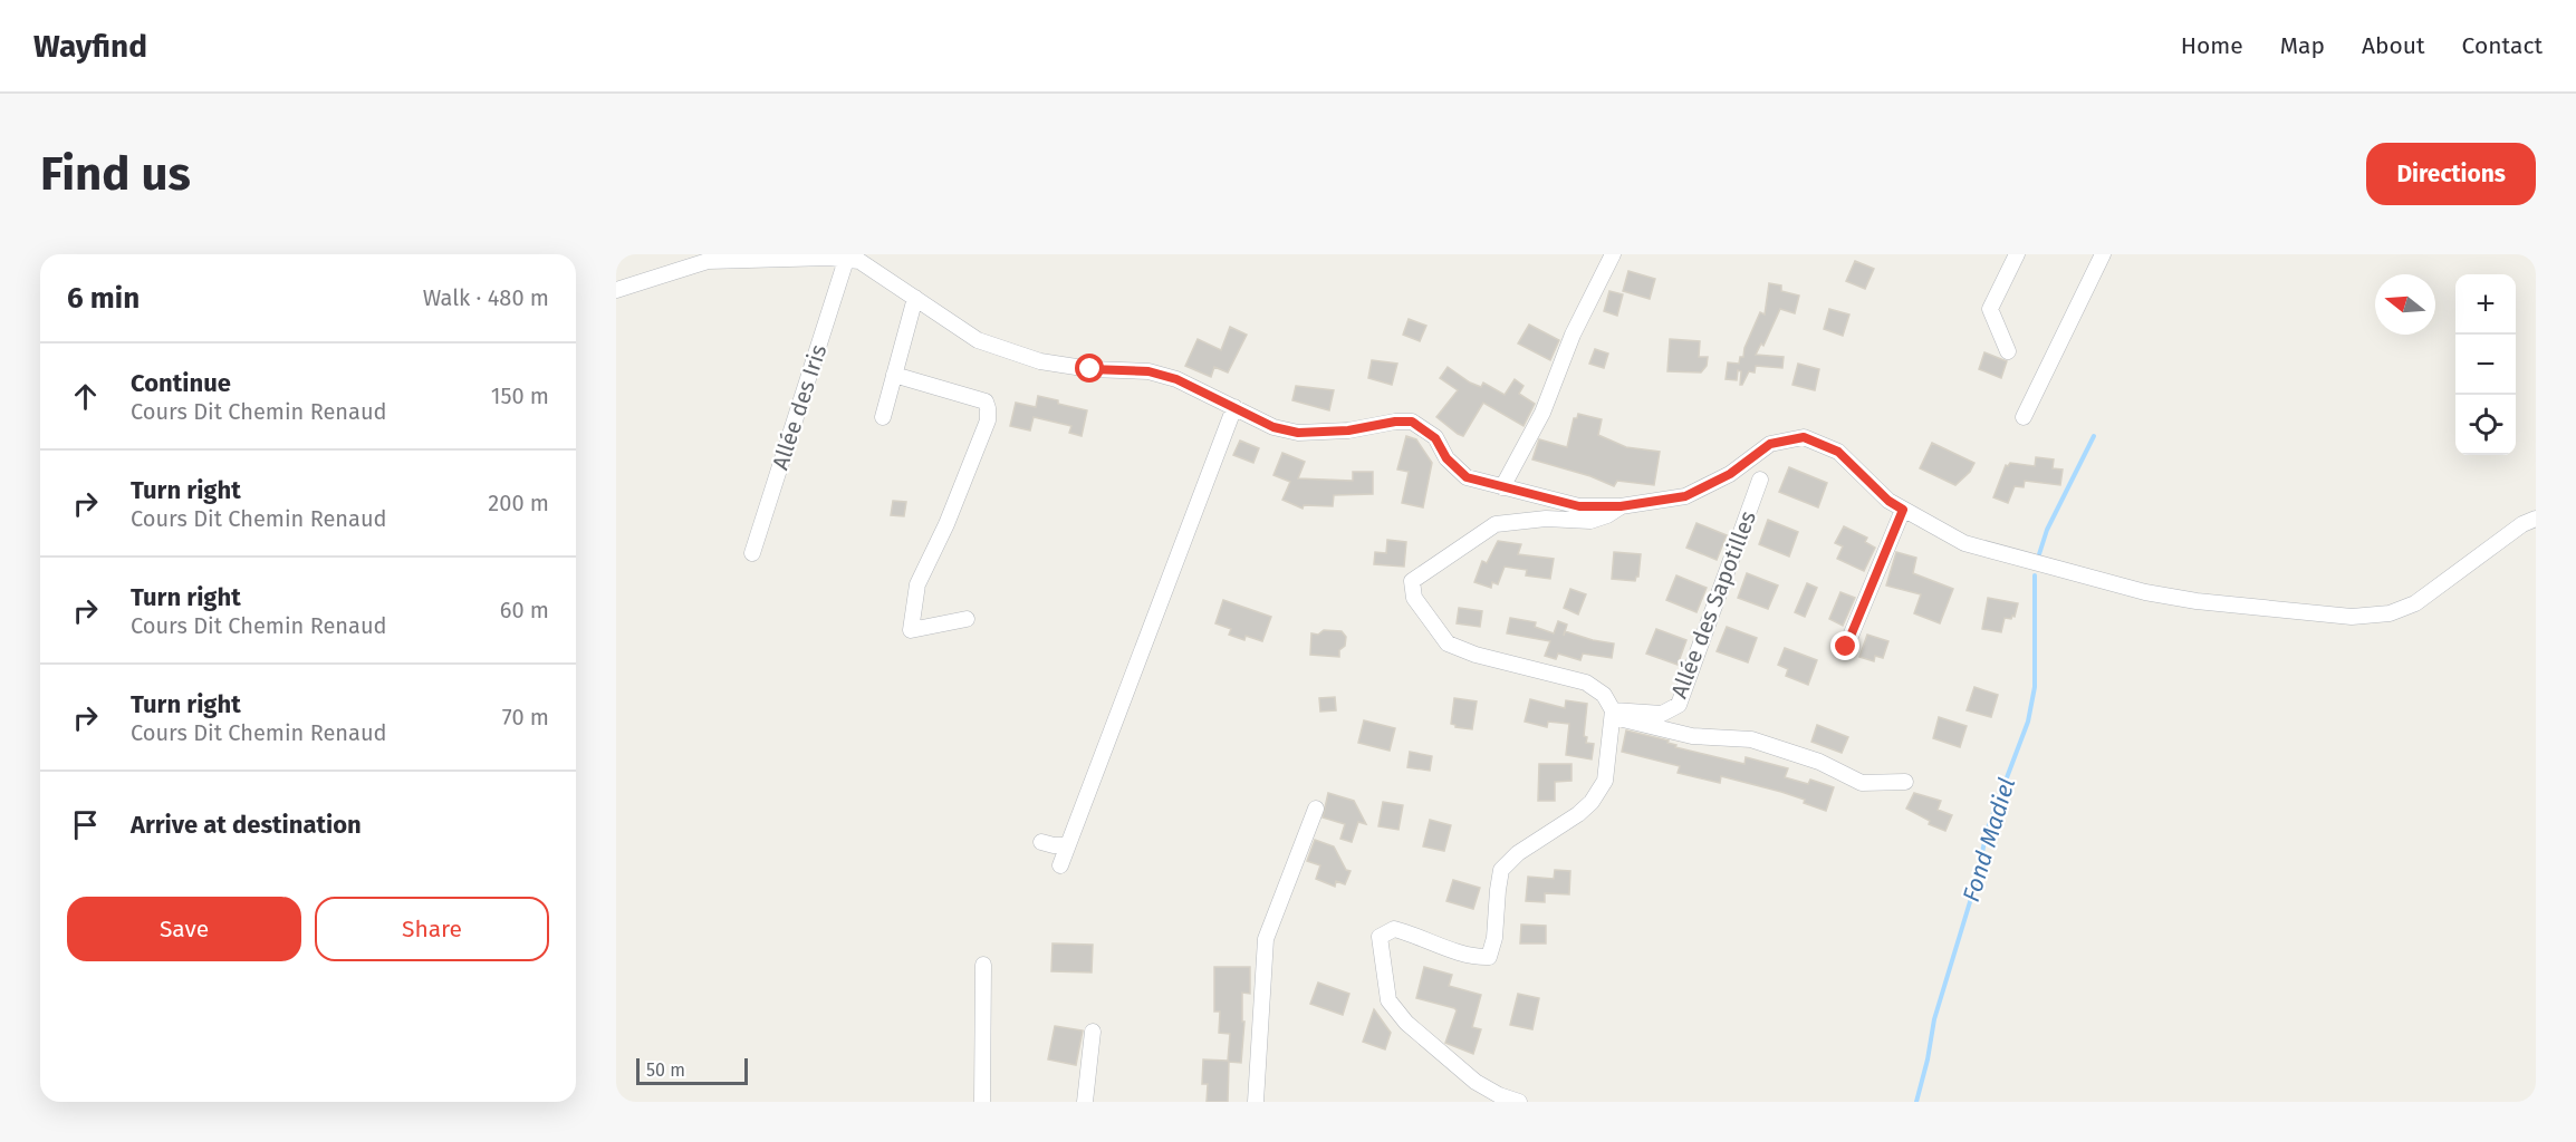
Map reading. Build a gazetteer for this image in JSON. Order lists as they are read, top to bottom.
{
  "streets": {
    "street": ["Allée des Iris", "Allée des Sapotilles"]
  },
  "water": ["Fond Madiel"],
  "scale_bar": "50 m",
  "north": "left",
  "page": {
    "header": "Wayfind",
    "nav": [
      "Home",
      "Map",
      "About",
      "Contact"
    ],
    "buttons": [
      "Directions",
      ["Save", "Share"]
    ],
    "title": "Find us",
    "heading": ["6 min", "Walk · 480 m"],
    "map_buttons": ["+", "−"],
    "list": [
      ["Continue", "Cours Dit Chemin Renaud", "150 m"],
      ["Turn right", "Cours Dit Chemin Renaud", "200 m"],
      ["Turn right", "Cours Dit Chemin Renaud", "60 m"],
      ["Turn right", "Cours Dit Chemin Renaud", "70 m"],
      "Arrive at destination"
    ],
    "scale": "50 m"
  }
}
